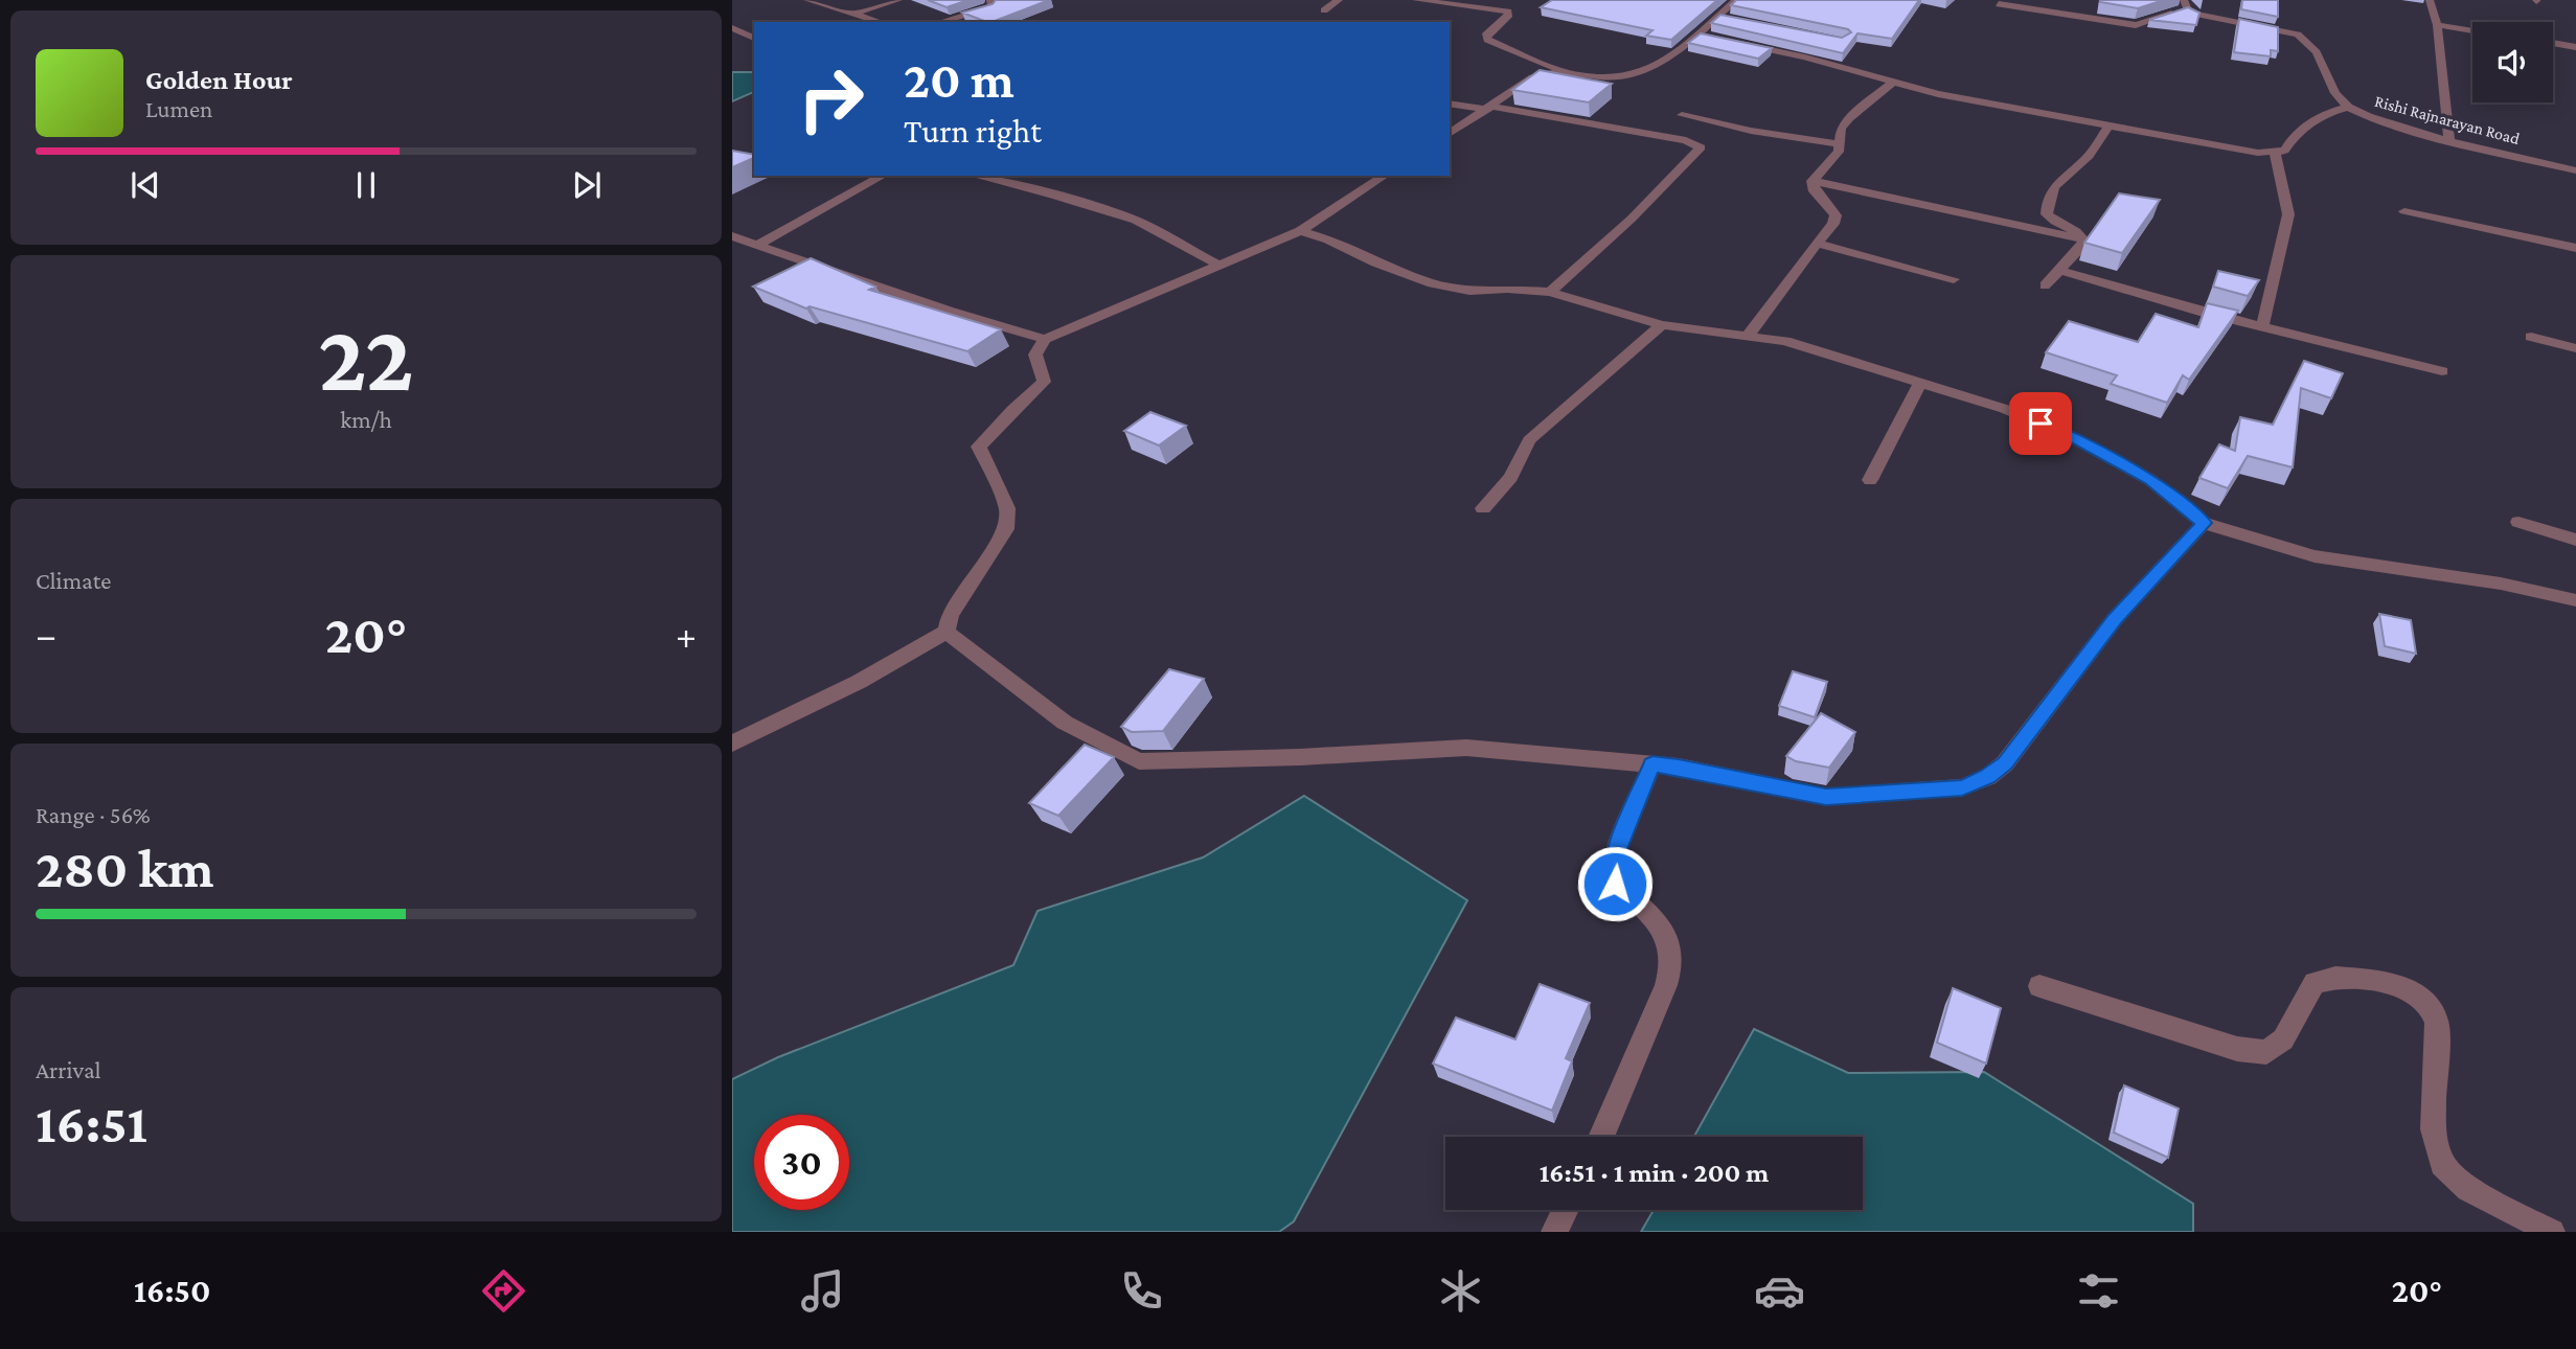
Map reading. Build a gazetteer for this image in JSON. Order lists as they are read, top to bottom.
{
  "streets": {
    "street": ["Rishi Rajnarayan Road"]
  },
  "page": {
    "turn": ["20 m", "Turn right"],
    "song": ["Golden Hour", "Lumen"],
    "tile": [
      ["22", "km/h"],
      "Climate",
      ["Range · 56%", "280 km"],
      ["Arrival", "16:51"]
    ],
    "heat": ["−", "20°", "+"],
    "limit": "30",
    "trip": "16:51 · 1 min · 200 m",
    "tabs": ["16:50", "20°"]
  }
}
